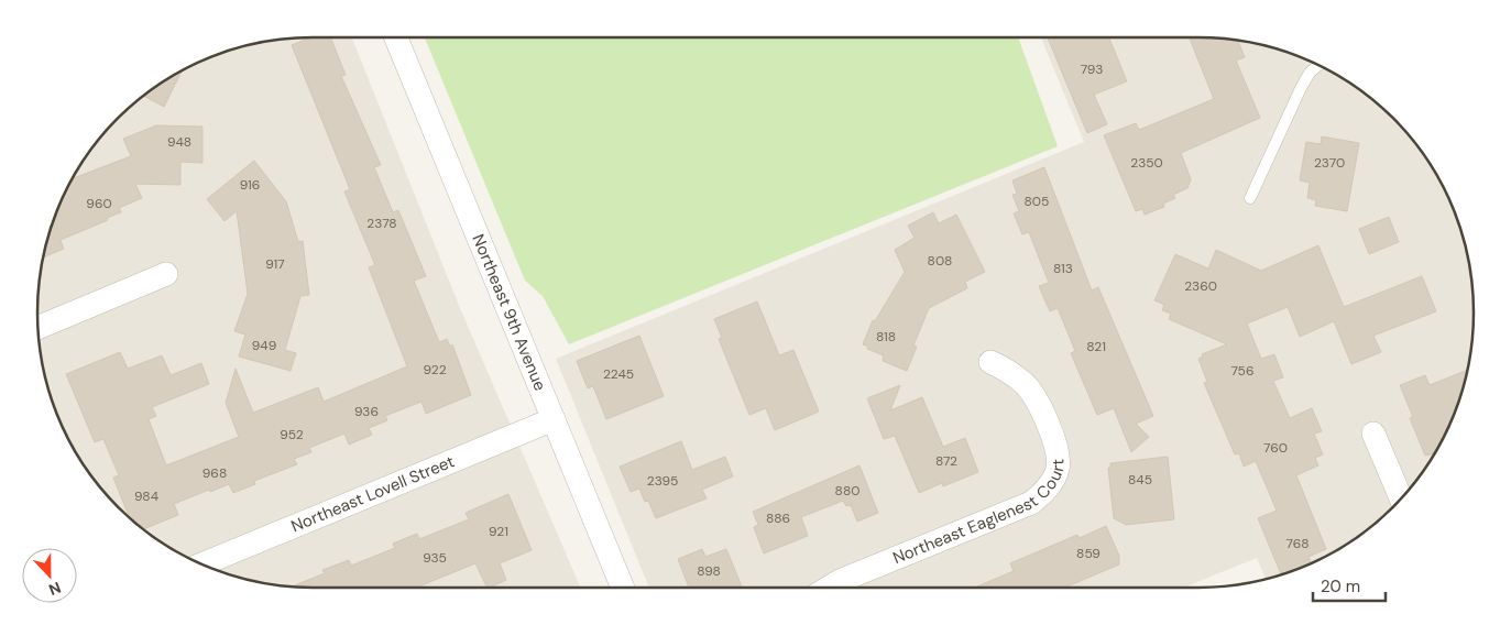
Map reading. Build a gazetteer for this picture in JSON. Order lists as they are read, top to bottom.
{
  "streets": {
    "street": ["Northeast 9th Avenue", "Northeast Lovell Street", "Northeast Eaglenest Court"]
  },
  "crossings": [
    ["Northeast 9th Avenue", "Northeast Lovell Street"]
  ],
  "house_numbers": [
    "793",
    "948",
    "2350",
    "2370",
    "916",
    "805",
    "960",
    "2378",
    "808",
    "917",
    "813",
    "2360",
    "818",
    "949",
    "821",
    "922",
    "756",
    "2245",
    "936",
    "952",
    "760",
    "872",
    "968",
    "845",
    "2395",
    "880",
    "984",
    "886",
    "921",
    "768",
    "859",
    "935",
    "898"
  ],
  "scale_bar": "20 m",
  "north": "bottom"
}
